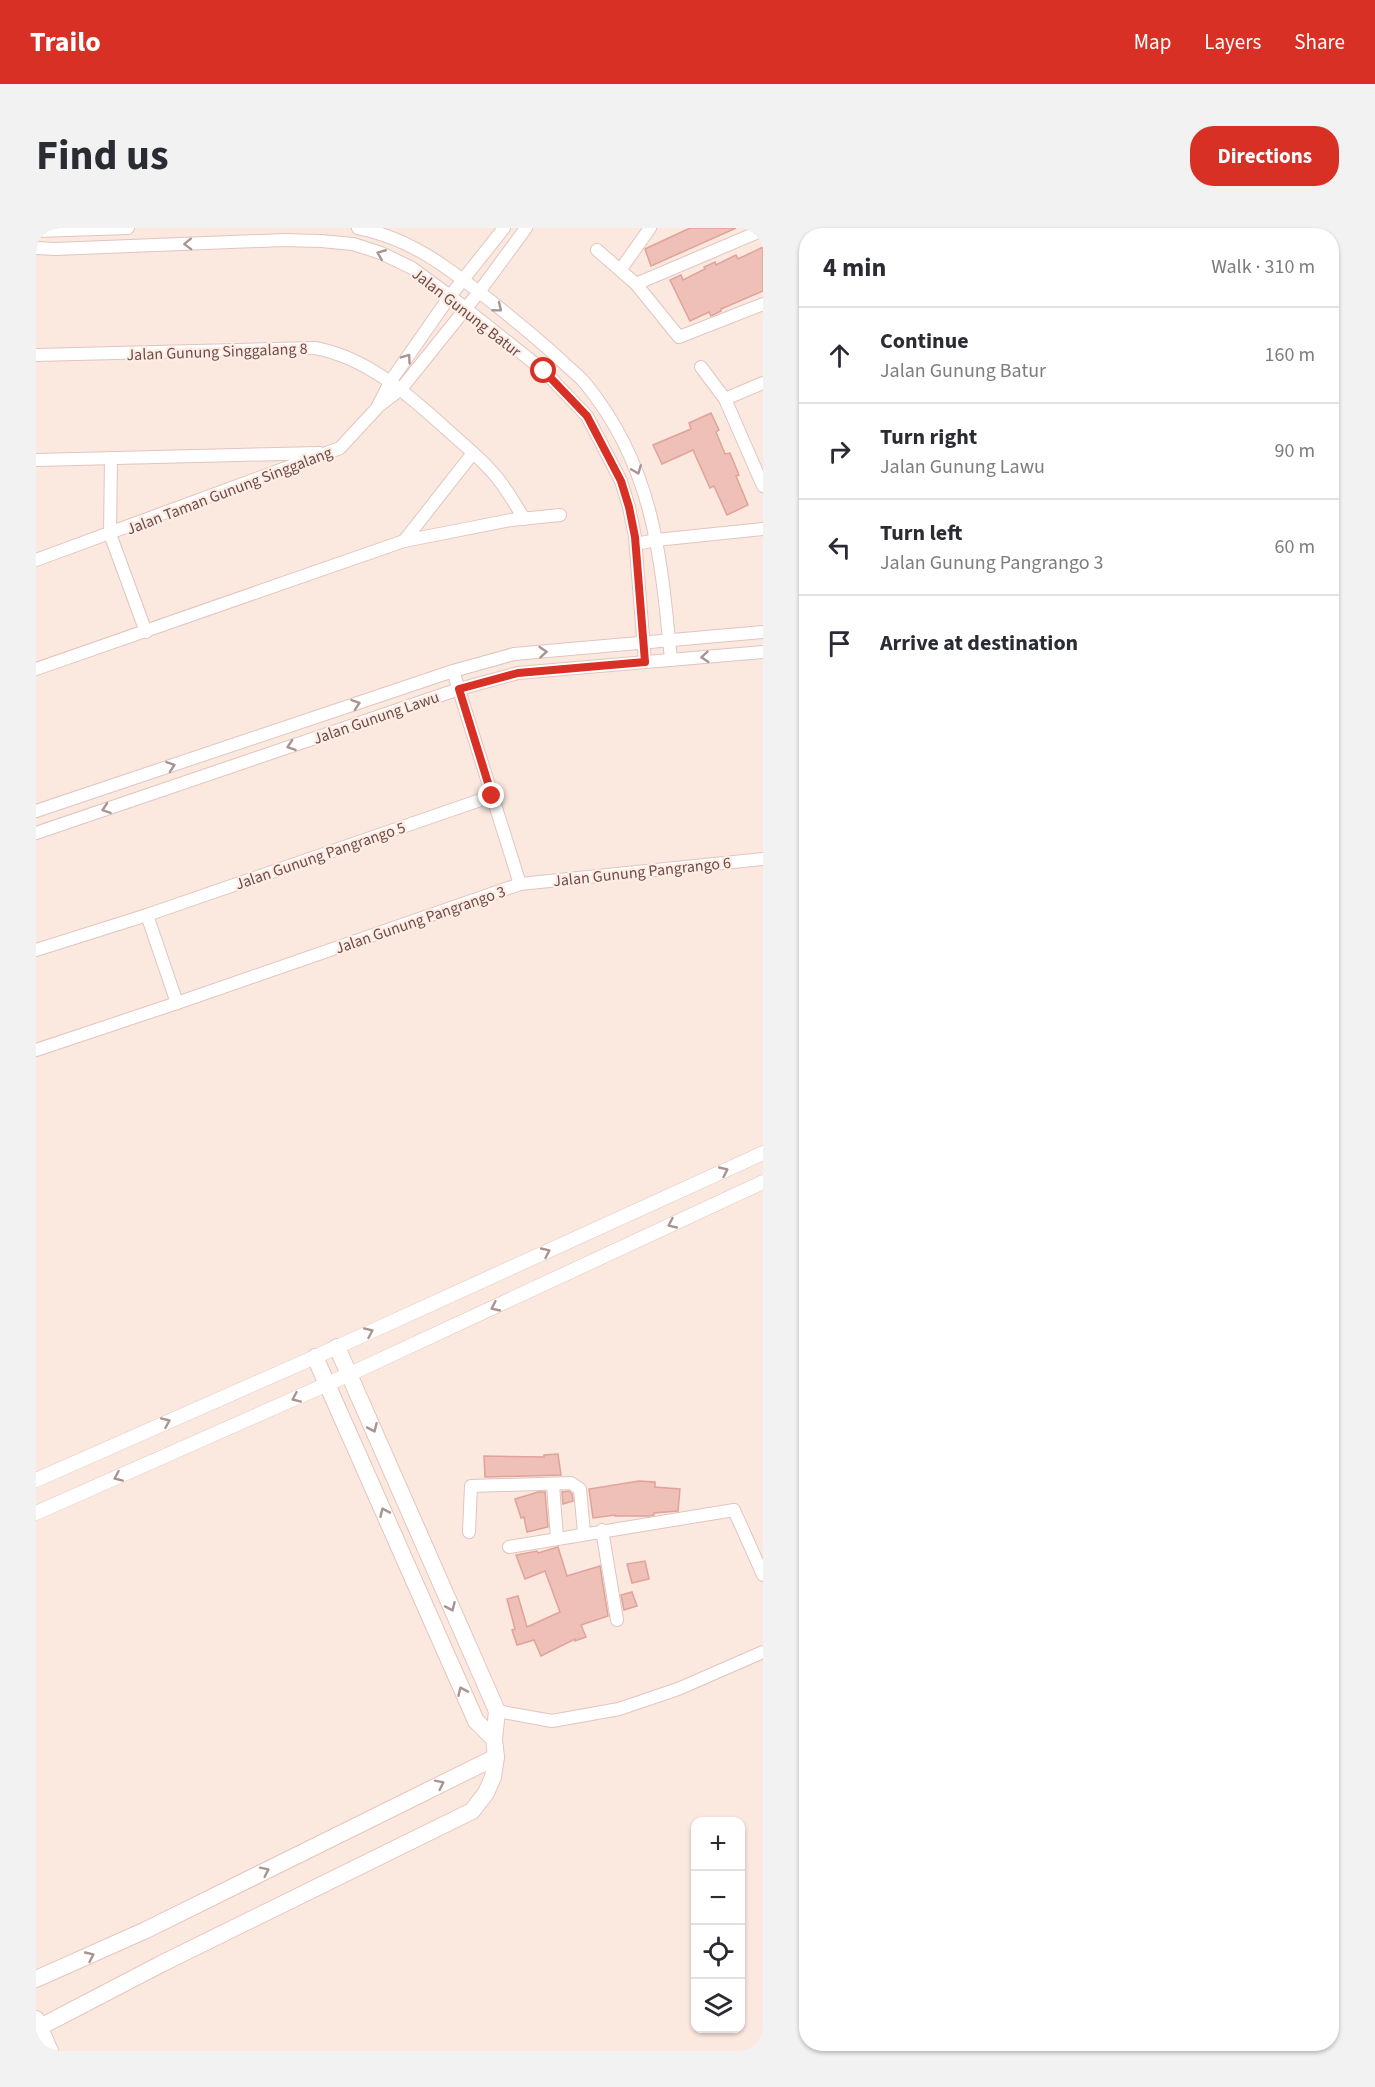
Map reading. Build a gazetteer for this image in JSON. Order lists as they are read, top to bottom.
{
  "streets": {
    "street": [
      "Jalan Gunung Batur",
      "Jalan Gunung Singgalang 8",
      "Jalan Taman Gunung Singgalang",
      "Jalan Gunung Lawu",
      "Jalan Gunung Pangrango 5",
      "Jalan Gunung Pangrango 6",
      "Jalan Gunung Pangrango 3"
    ]
  },
  "crossings": [
    ["Jalan Gunung Batur", "Jalan Taman Gunung Singgalang"],
    ["Jalan Gunung Batur", "Jalan Gunung Lawu"],
    ["Jalan Gunung Singgalang 8", "Jalan Taman Gunung Singgalang"],
    ["Jalan Gunung Lawu", "Jalan Gunung Pangrango 3"],
    ["Jalan Gunung Pangrango 5", "Jalan Gunung Pangrango 3"],
    ["Jalan Gunung Pangrango 6", "Jalan Gunung Pangrango 3"]
  ],
  "page": {
    "header": "Trailo",
    "nav": ["Map", "Layers", "Share"],
    "title": "Find us",
    "buttons": "Directions",
    "heading": ["4 min", "Walk · 310 m"],
    "list": [
      ["Continue", "Jalan Gunung Batur", "160 m"],
      ["Turn right", "Jalan Gunung Lawu", "90 m"],
      ["Turn left", "Jalan Gunung Pangrango 3", "60 m"],
      "Arrive at destination"
    ],
    "map_buttons": ["+", "−"]
  }
}
